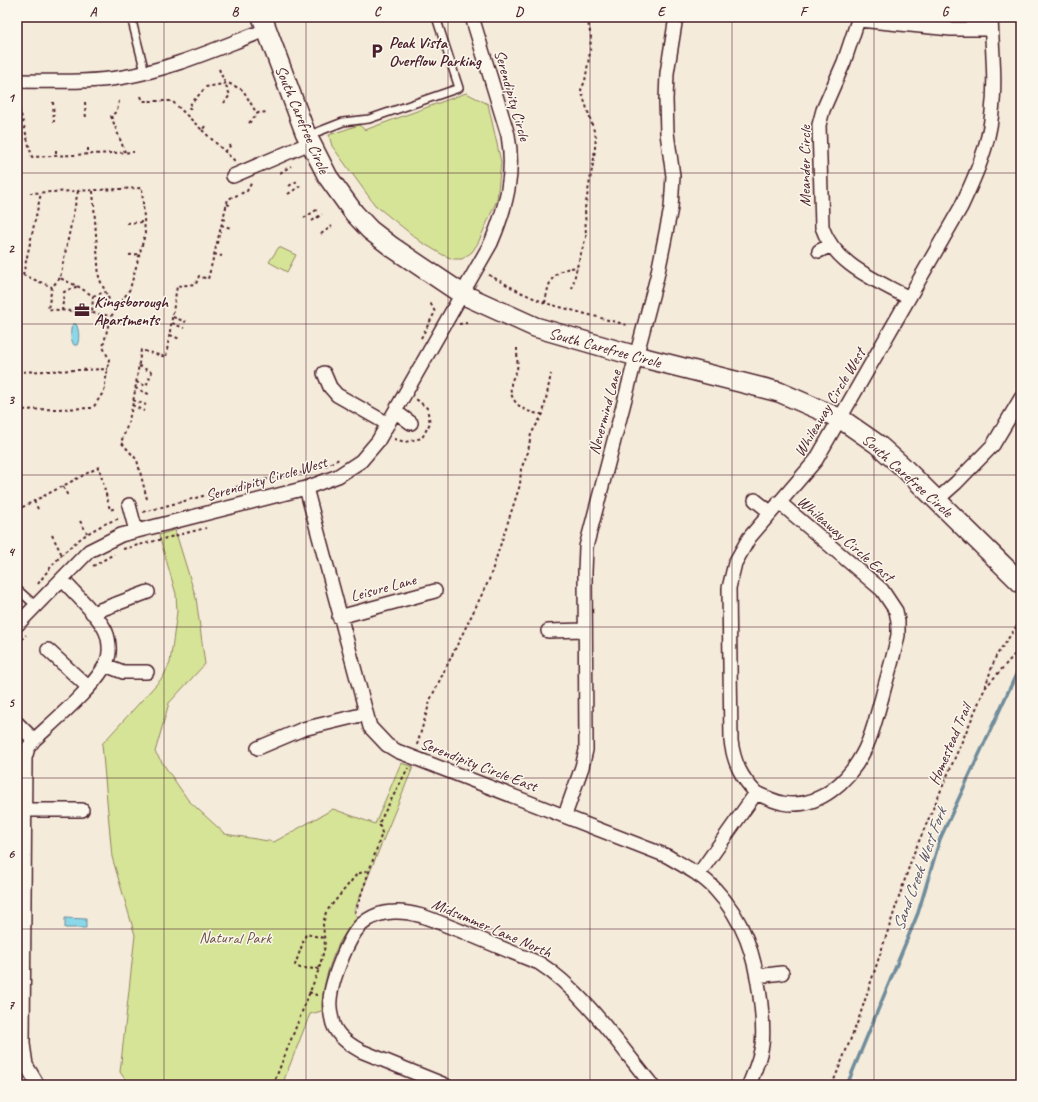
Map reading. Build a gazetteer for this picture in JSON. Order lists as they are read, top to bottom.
{
  "streets": {
    "main road": ["South Carefree Circle"],
    "street": [
      "Serendipity Circle",
      "Meander Circle",
      "Whileaway Circle West",
      "Nevermind Lane",
      "Serendipity Circle West",
      "Whileaway Circle East",
      "Leisure Lane",
      "Serendipity Circle East",
      "Midsummer Lane North"
    ],
    "path": ["Homestead Trail"]
  },
  "crossings": [
    ["Serendipity Circle", "South Carefree Circle"],
    ["Serendipity Circle", "Serendipity Circle West"],
    ["South Carefree Circle", "Whileaway Circle West"],
    ["South Carefree Circle", "Nevermind Lane"],
    ["South Carefree Circle", "Serendipity Circle West"],
    ["Meander Circle", "Whileaway Circle West"],
    ["Whileaway Circle West", "Whileaway Circle East"],
    ["Nevermind Lane", "Serendipity Circle East"],
    ["Serendipity Circle West", "Serendipity Circle East"],
    ["Leisure Lane", "Serendipity Circle East"]
  ],
  "water": ["Sand Creek West Fork"],
  "parks": ["Natural Park"],
  "places": {
    "parking": ["Peak Vista Overflow Parking"],
    "office": ["Kingsborough Apartments"]
  },
  "grid": {
    "columns": [
      "A",
      "B",
      "C",
      "D",
      "E",
      "F",
      "G"
    ],
    "rows": [
      "1",
      "2",
      "3",
      "4",
      "5",
      "6",
      "7"
    ]
  }
}
